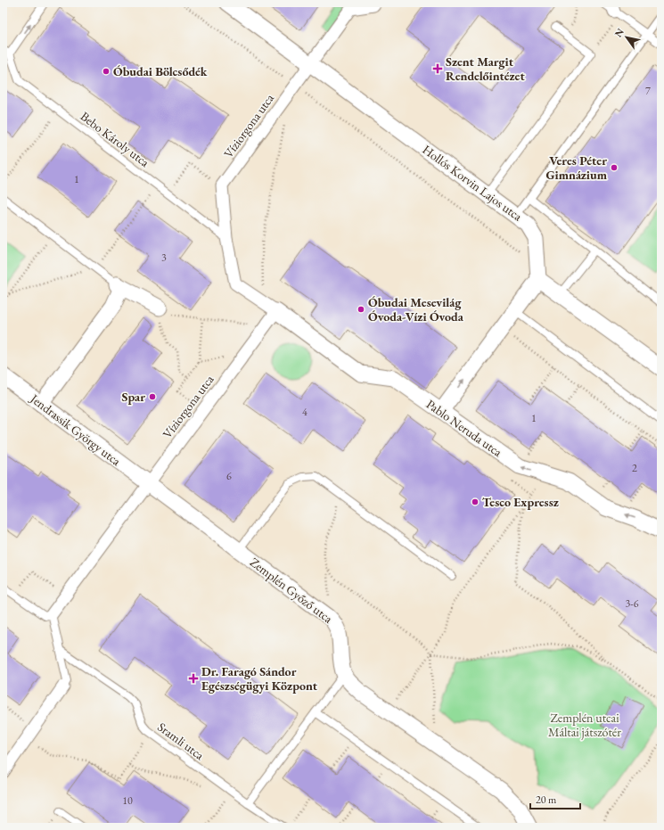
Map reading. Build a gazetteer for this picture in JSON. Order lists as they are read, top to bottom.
{
  "streets": {
    "street": [
      "Víziorgona utca",
      "Hollós Korvin Lajos utca",
      "Pablo Neruda utca",
      "Jendrassik György utca",
      "Zemplén Győző utca"
    ],
    "lane": ["Bebo Károly utca", "Sramli utca"]
  },
  "crossings": [
    ["Víziorgona utca", "Hollós Korvin Lajos utca"],
    ["Víziorgona utca", "Pablo Neruda utca"],
    ["Víziorgona utca", "Jendrassik György utca"],
    ["Víziorgona utca", "Zemplén Győző utca"],
    ["Jendrassik György utca", "Zemplén Győző utca"]
  ],
  "parks": ["Zemplén utcai Máltai játszótér"],
  "places": {
    "health": ["Szent Margit Rendelőintézet", "Dr. Faragó Sándor Egészségügyi Központ"],
    "other": [
      "Óbudai Bölcsődék",
      "Veres Péter Gimnázium",
      "Óbudai Mesevilág Óvoda-Vízi Óvoda",
      "Spar",
      "Tesco Expressz"
    ]
  },
  "house_numbers": [
    "7",
    "1",
    "3",
    "4",
    "1",
    "2",
    "6",
    "3-6",
    "10"
  ],
  "scale_bar": "20 m",
  "north": "top left"
}
